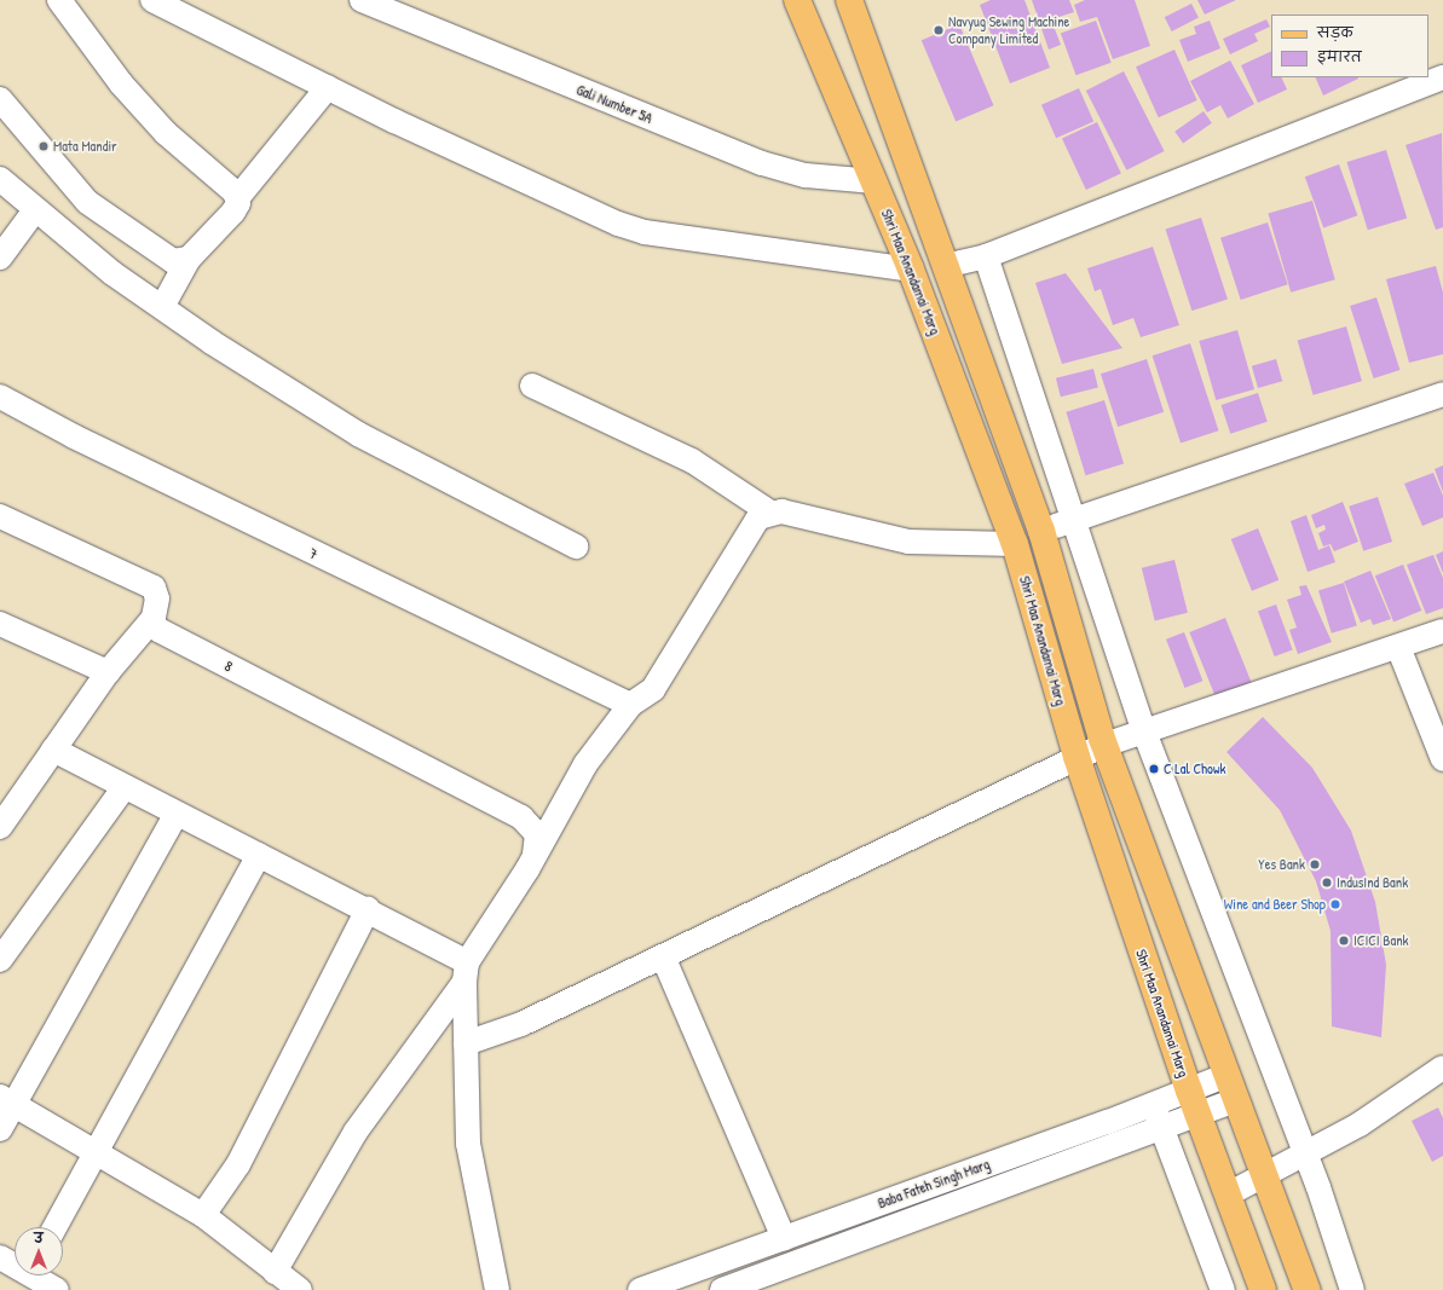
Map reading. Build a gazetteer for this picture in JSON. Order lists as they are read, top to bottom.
{
  "streets": {
    "main road": ["Shri Maa Anandamai Marg"],
    "street": [
      "Gali Number 5A",
      "7",
      "8",
      "Baba Fateh Singh Marg"
    ]
  },
  "crossings": [
    ["Gali Number 5A", "Shri Maa Anandamai Marg"],
    ["Shri Maa Anandamai Marg", "Baba Fateh Singh Marg"]
  ],
  "places": [
    "Navyug Sewing Machine Company Limited",
    "Mata Mandir",
    "C Lal Chowk",
    "Yes Bank",
    "IndusInd Bank",
    "Wine and Beer Shop",
    "ICICI Bank"
  ],
  "legend": ["सड़क", "इमारत"],
  "north": "top"
}
